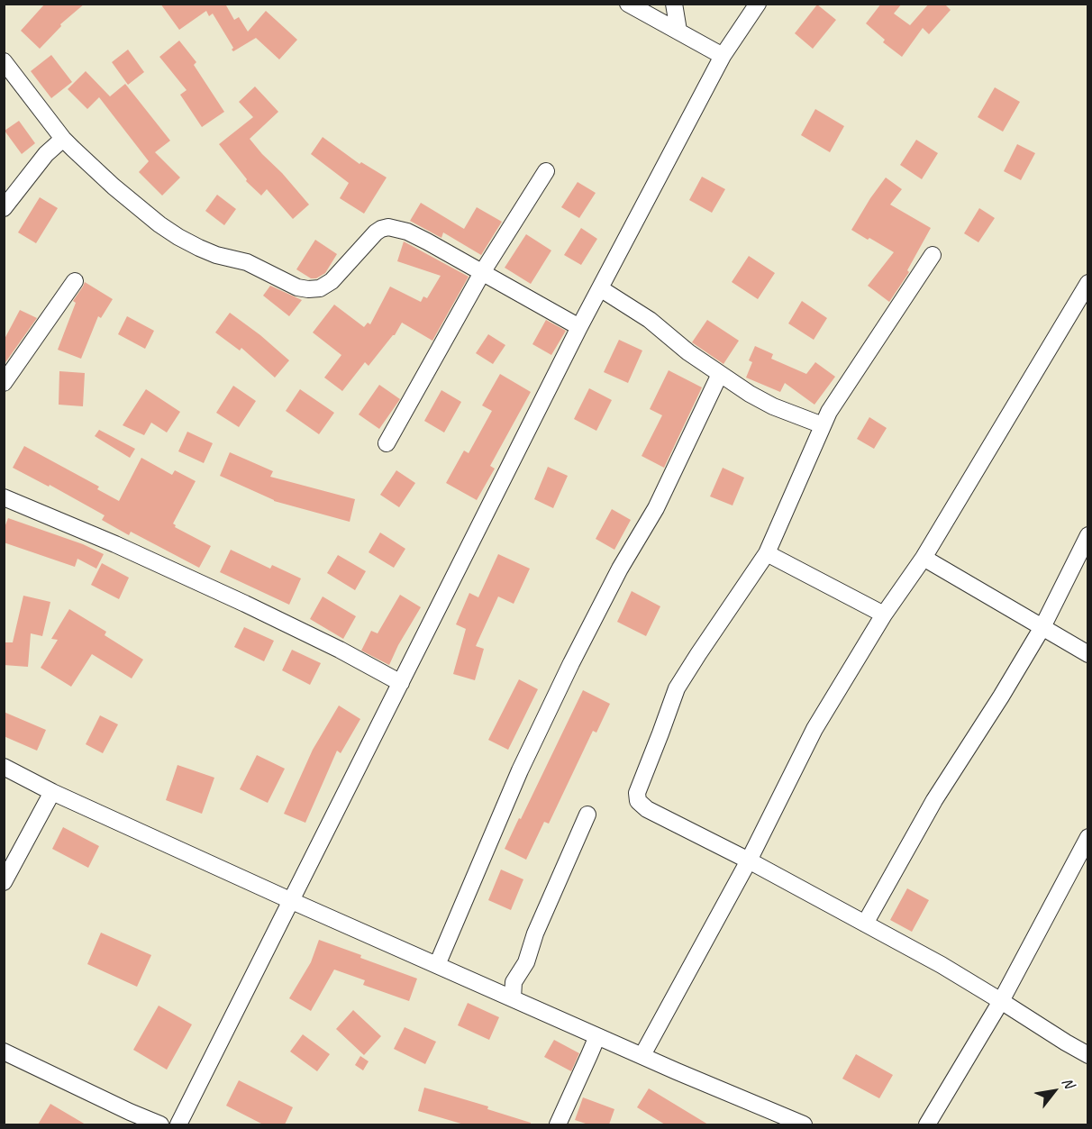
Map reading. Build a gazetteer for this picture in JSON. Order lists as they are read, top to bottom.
{
  "north": "top right"
}
